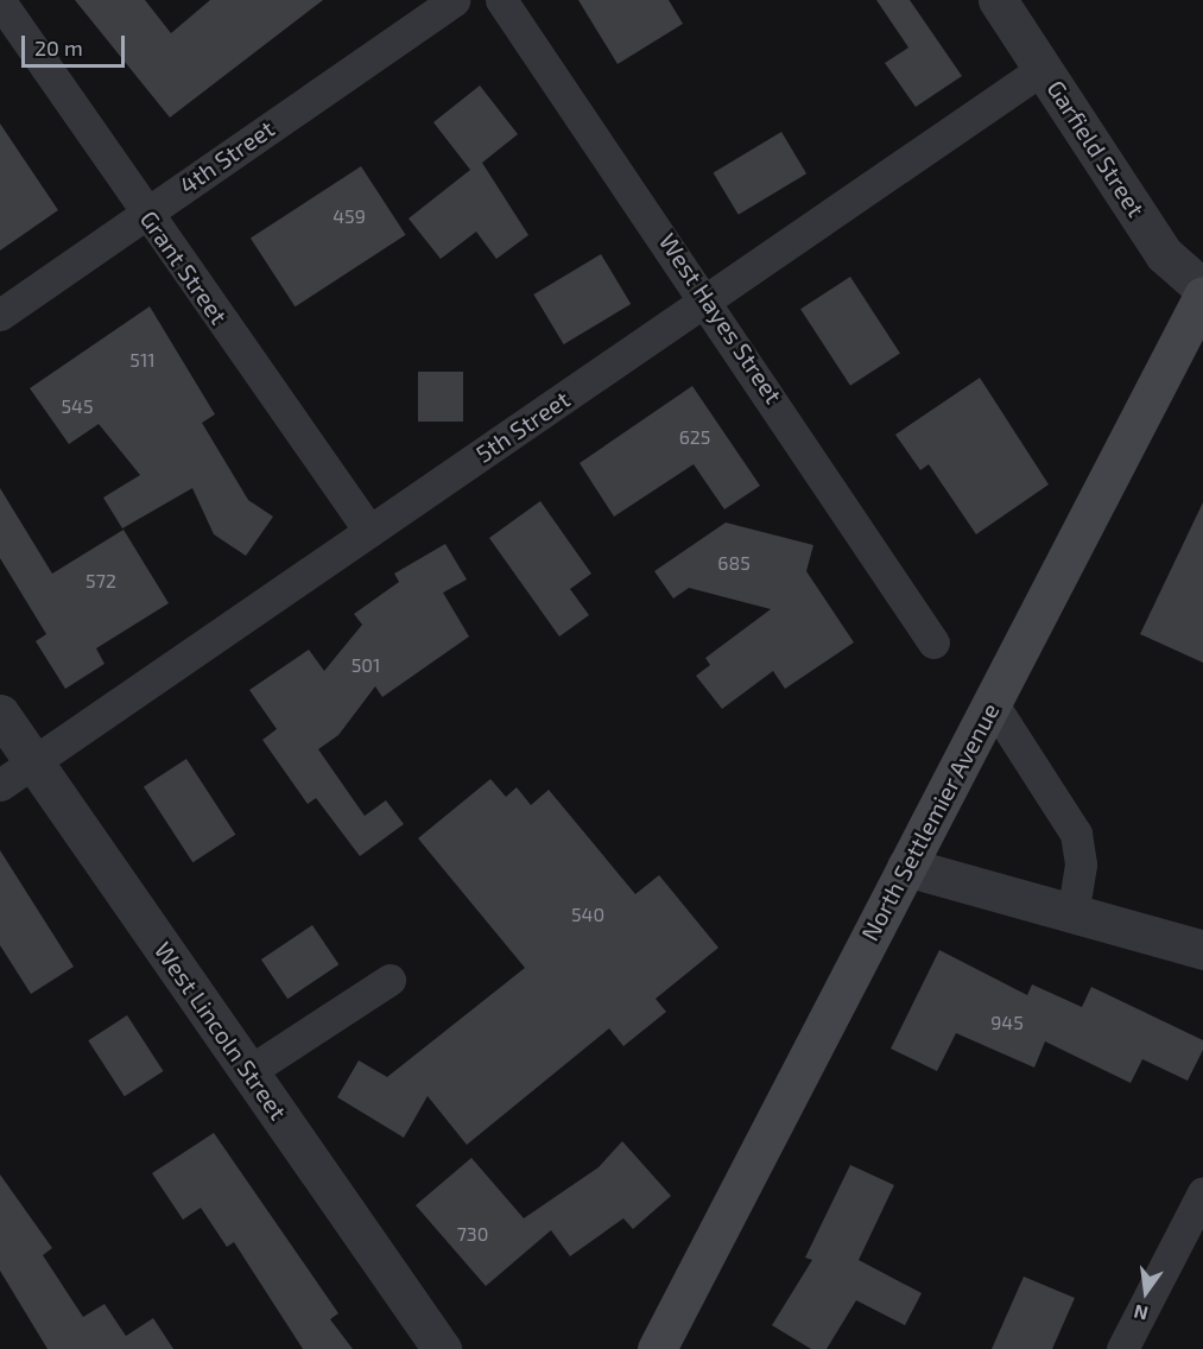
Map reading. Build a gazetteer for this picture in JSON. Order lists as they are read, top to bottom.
{
  "streets": {
    "main road": ["North Settlemier Avenue"],
    "street": [
      "Garfield Street",
      "4th Street",
      "Grant Street",
      "West Hayes Street",
      "5th Street",
      "West Lincoln Street"
    ]
  },
  "crossings": [
    ["Garfield Street", "5th Street"],
    ["4th Street", "Grant Street"],
    ["Grant Street", "5th Street"],
    ["West Hayes Street", "5th Street"],
    ["5th Street", "West Lincoln Street"]
  ],
  "house_numbers": [
    "459",
    "511",
    "545",
    "625",
    "685",
    "572",
    "501",
    "540",
    "945",
    "730"
  ],
  "scale_bar": "20 m",
  "north": "bottom"
}
